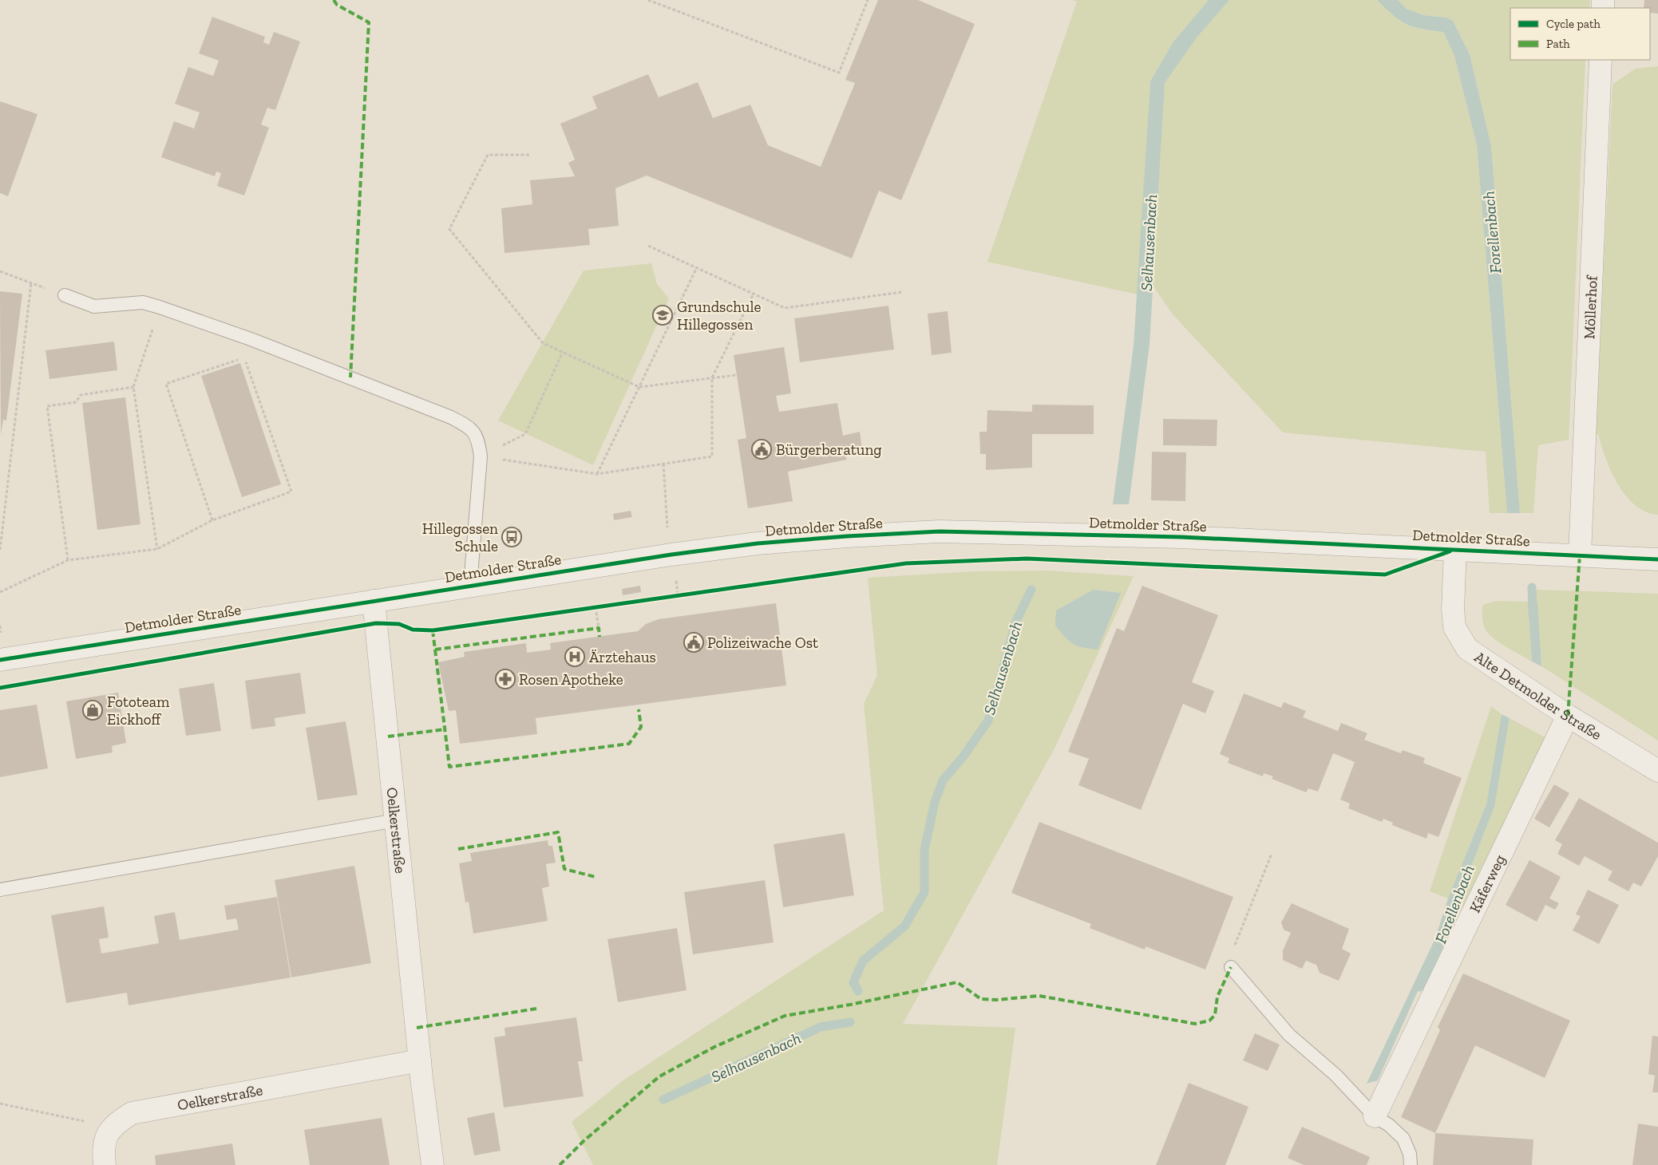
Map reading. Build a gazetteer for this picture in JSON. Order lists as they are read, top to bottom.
{
  "streets": {
    "street": [
      "Möllerhof",
      "Detmolder Straße",
      "Alte Detmolder Straße",
      "Oelkerstraße",
      "Käferweg"
    ]
  },
  "crossings": [
    ["Möllerhof", "Detmolder Straße"],
    ["Detmolder Straße", "Alte Detmolder Straße"],
    ["Detmolder Straße", "Oelkerstraße"],
    ["Alte Detmolder Straße", "Käferweg"]
  ],
  "water": ["Forellenbach", "Selhausenbach"],
  "places": {
    "school or university": ["Grundschule Hillegossen"],
    "public building": ["Bürgerberatung", "Polizeiwache Ost"],
    "bus stop": ["Hillegossen Schule"],
    "hospital": ["Ärztehaus"],
    "pharmacy": ["Rosen Apotheke"],
    "shop": ["Fototeam Eickhoff"]
  },
  "legend": ["Cycle path", "Path"]
}
